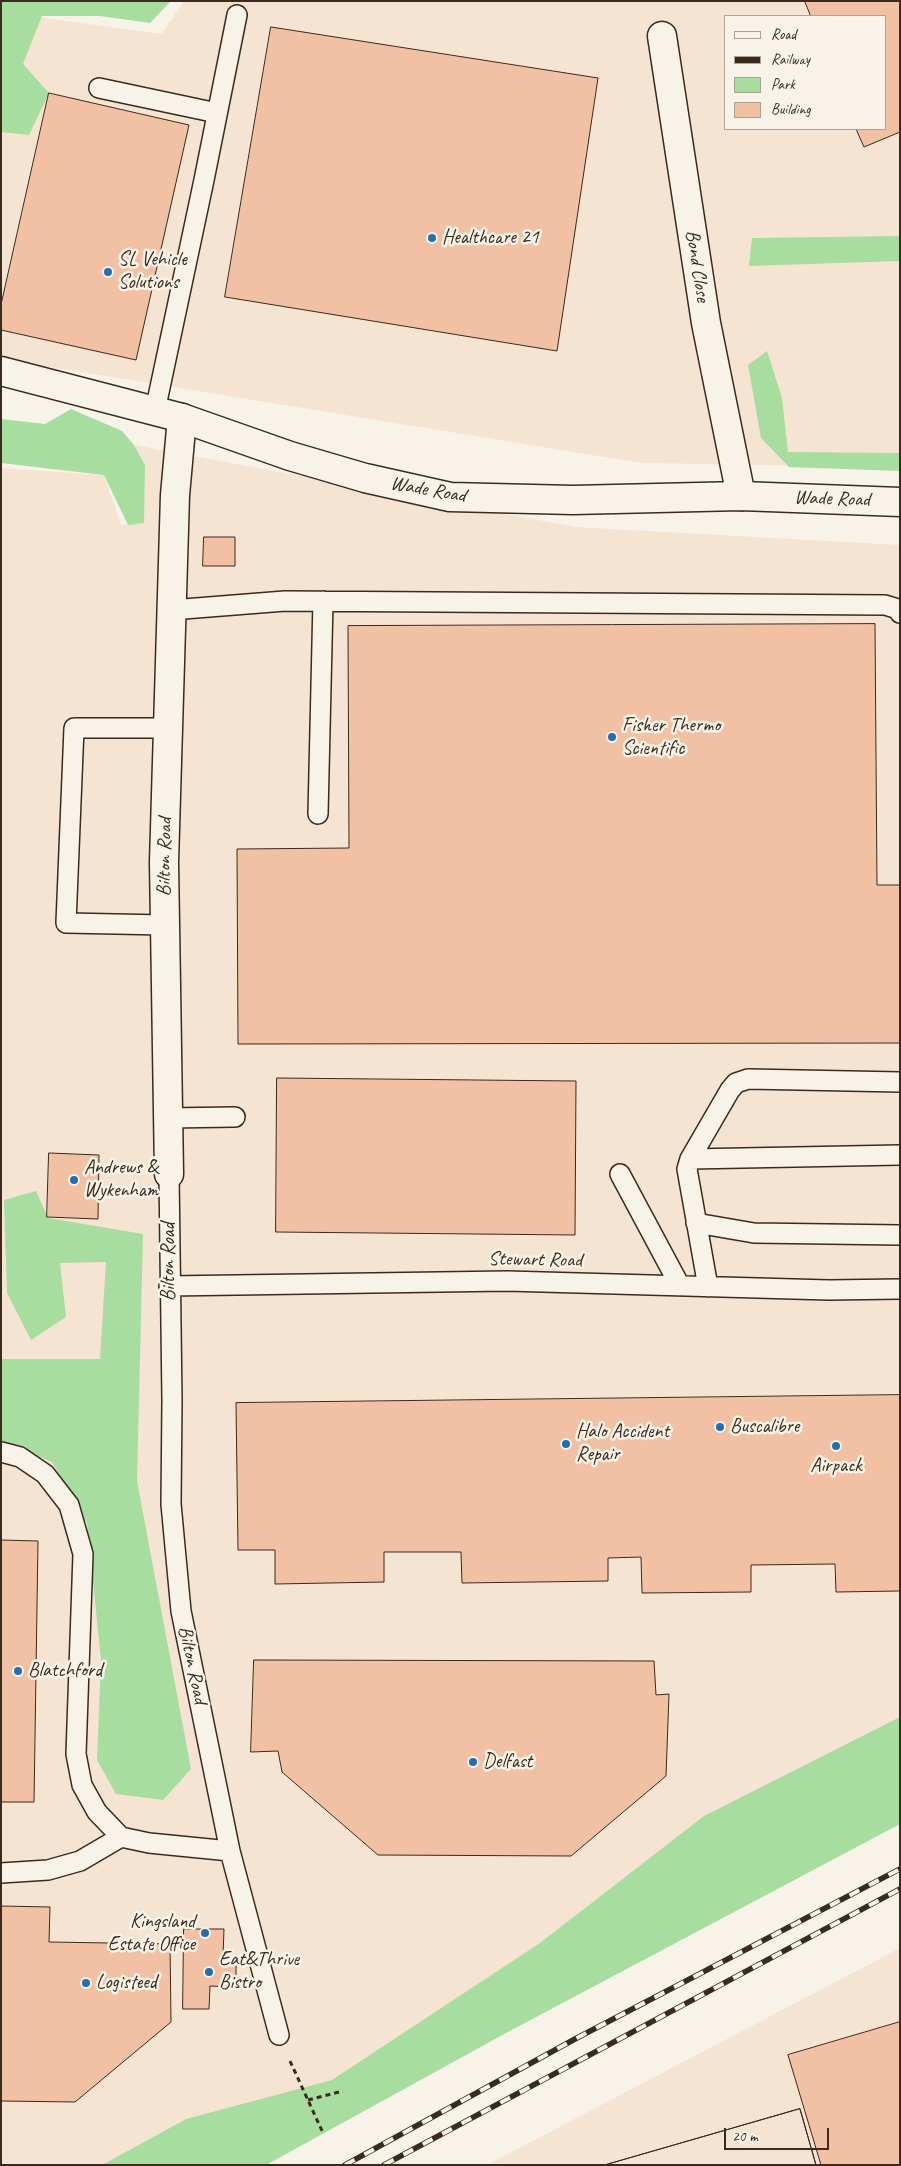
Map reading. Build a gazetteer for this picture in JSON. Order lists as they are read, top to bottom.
{
  "streets": {
    "street": ["Bond Close", "Wade Road", "Bilton Road"],
    "lane": ["Stewart Road"]
  },
  "crossings": [
    ["Bond Close", "Wade Road"],
    ["Wade Road", "Bilton Road"],
    ["Bilton Road", "Stewart Road"]
  ],
  "places": [
    "Healthcare 21",
    "SL Vehicle Solutions",
    "Fisher Thermo Scientific",
    "Andrews & Wykenham",
    "Buscalibre",
    "Halo Accident Repair",
    "Airpack",
    "Blatchford",
    "Delfast",
    "Kingsland Estate Office",
    "Eat&Thrive Bistro",
    "Logisteed"
  ],
  "legend": [
    "Road",
    "Railway",
    "Park",
    "Building"
  ],
  "scale_bar": "20 m"
}
